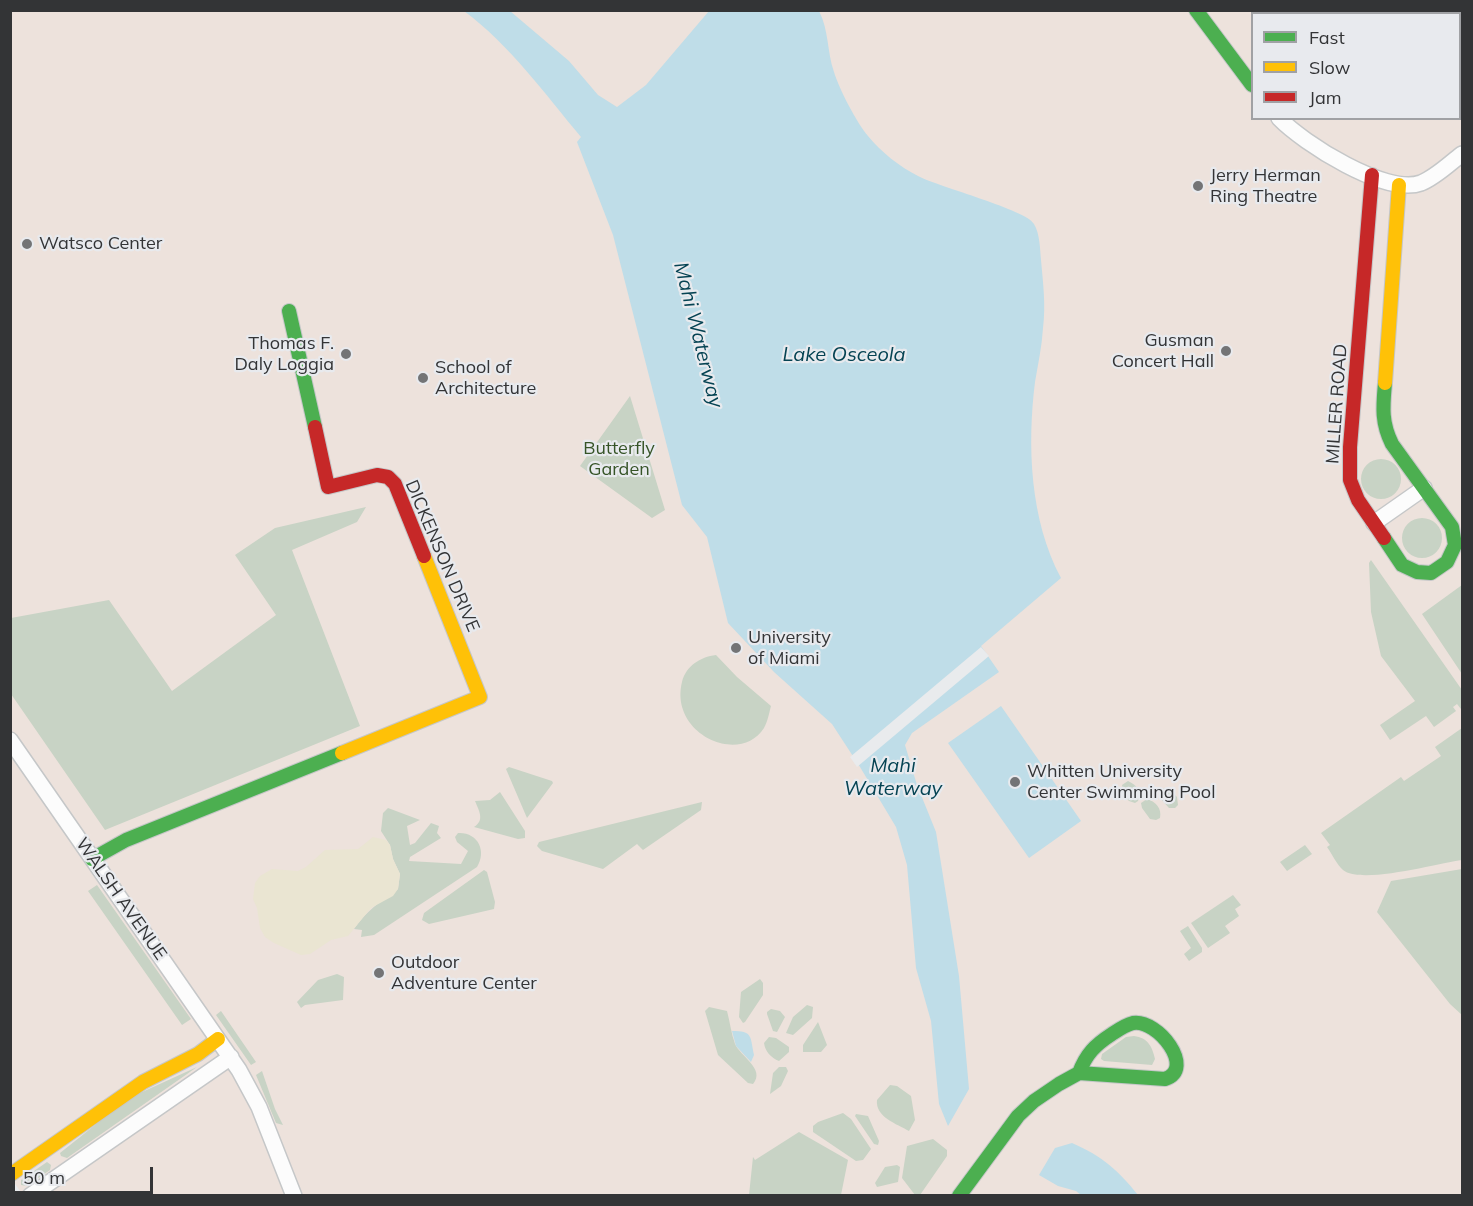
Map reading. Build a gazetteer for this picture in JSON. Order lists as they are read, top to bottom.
{
  "streets": {
    "street": ["MILLER ROAD", "DICKENSON DRIVE", "WALSH AVENUE"]
  },
  "crossings": [
    ["DICKENSON DRIVE", "WALSH AVENUE"]
  ],
  "water": ["Mahi Waterway", "Lake Osceola"],
  "parks": ["Butterfly Garden"],
  "places": [
    "Jerry Herman Ring Theatre",
    "Watsco Center",
    "Gusman Concert Hall",
    "Thomas F. Daly Loggia",
    "School of Architecture",
    "University of Miami",
    "Whitten University Center Swimming Pool",
    "Outdoor Adventure Center"
  ],
  "legend": ["Fast", "Slow", "Jam"],
  "scale_bar": "50 m"
}
